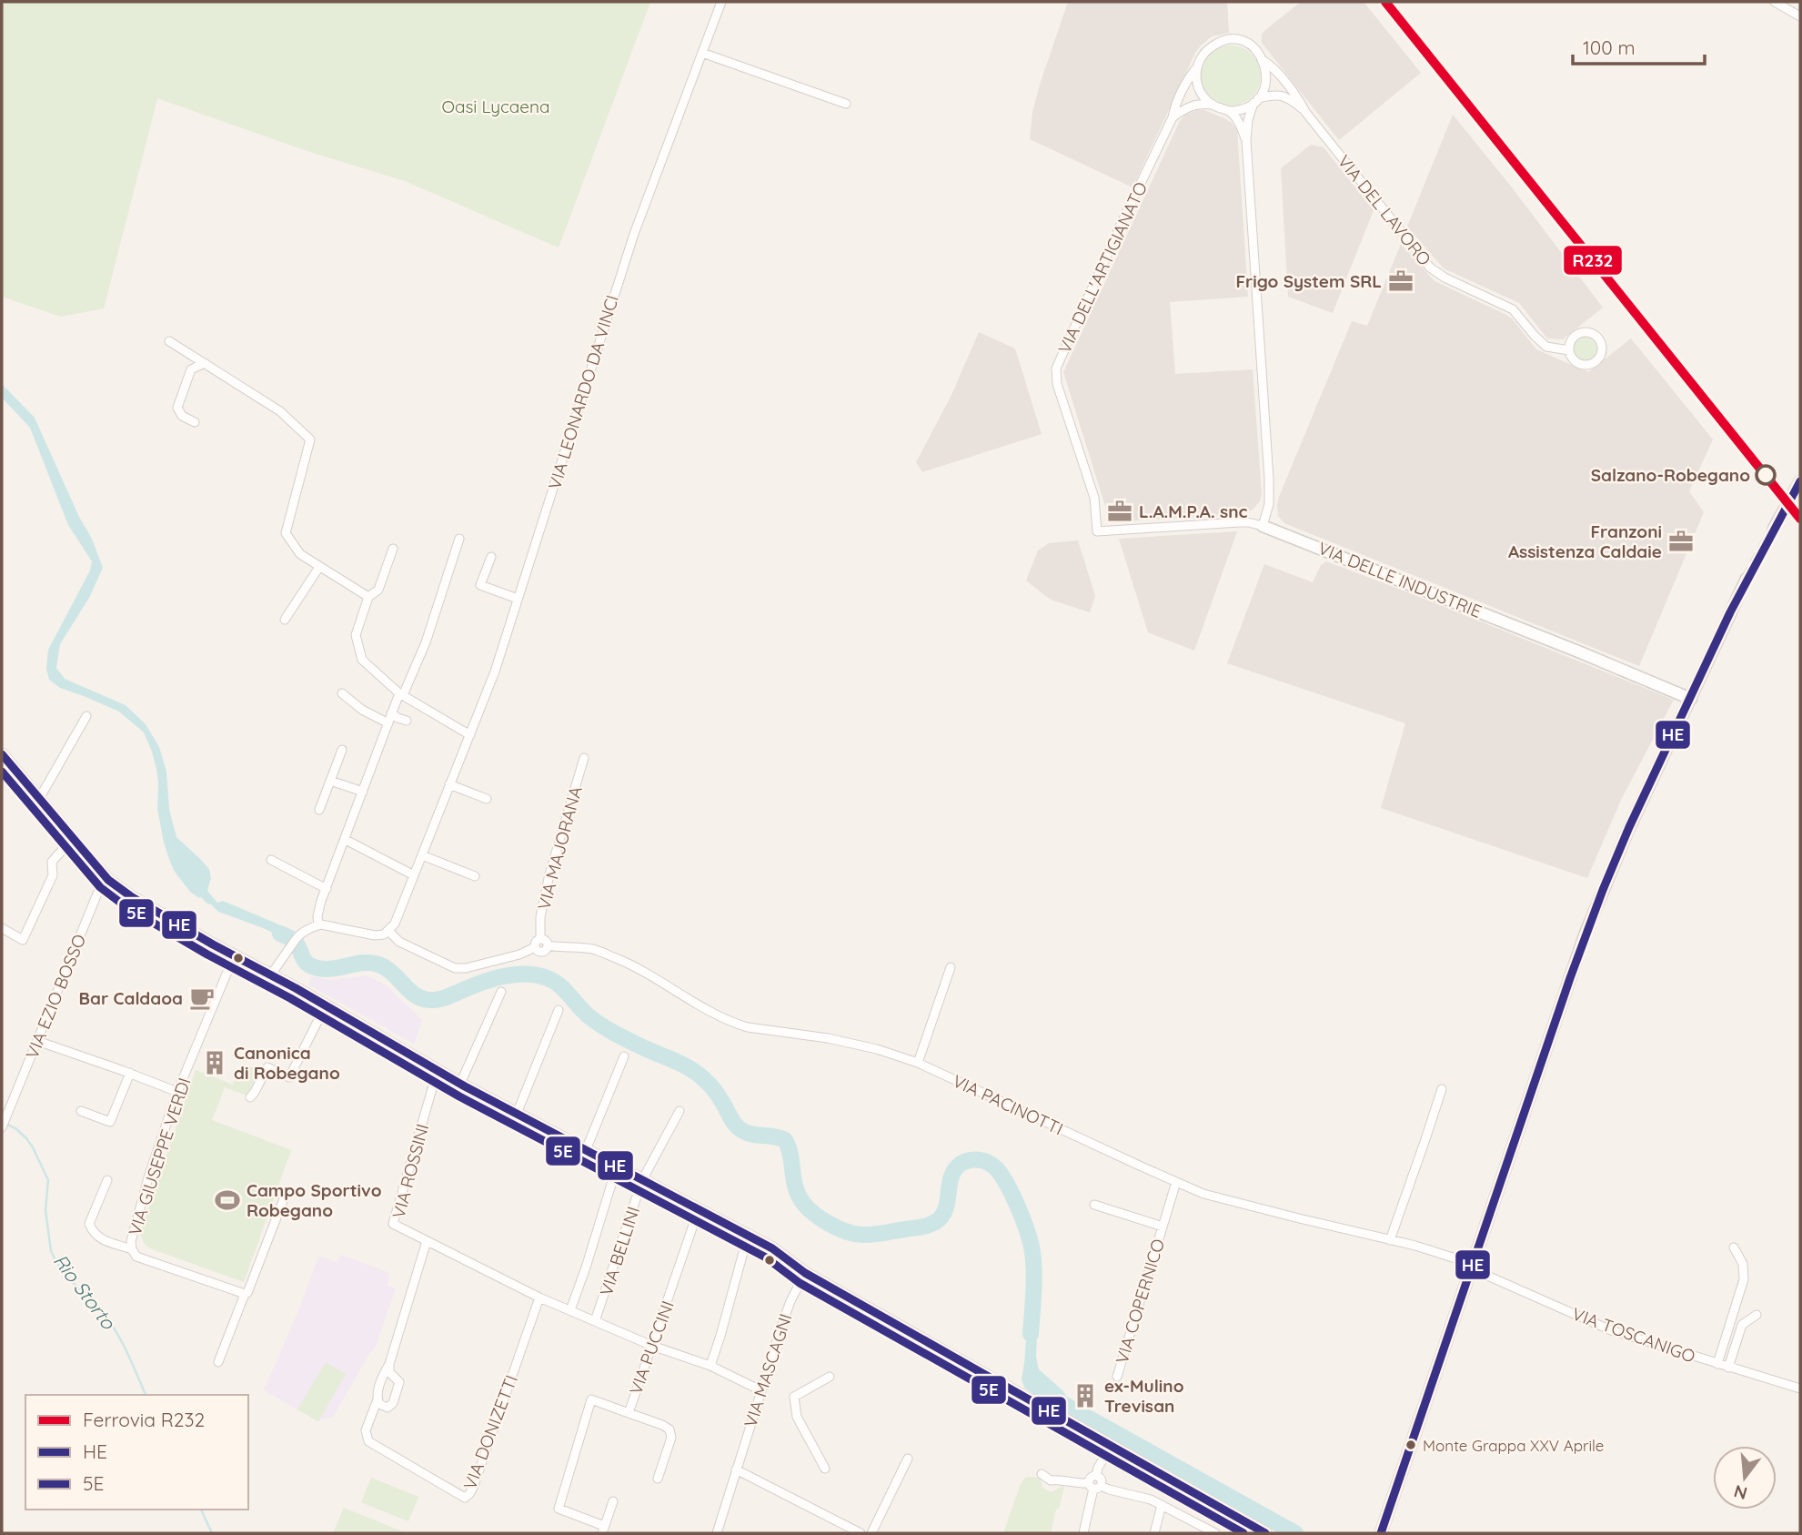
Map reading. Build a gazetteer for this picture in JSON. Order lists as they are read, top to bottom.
{
  "streets": {
    "street": [
      "VIA DEL LAVORO",
      "VIA DELL'ARTIGIANATO",
      "VIA LEONARDO DA VINCI",
      "VIA DELLE INDUSTRIE",
      "VIA MAJORANA",
      "VIA EZIO BOSSO",
      "VIA PACINOTTI",
      "VIA GIUSEPPE VERDI",
      "VIA ROSSINI",
      "VIA BELLINI",
      "VIA COPERNICO",
      "VIA TOSCANIGO",
      "VIA PUCCINI",
      "VIA MASCAGNI",
      "VIA DONIZETTI"
    ]
  },
  "crossings": [
    ["VIA DEL LAVORO", "VIA DELL'ARTIGIANATO"],
    ["VIA DELL'ARTIGIANATO", "VIA DELLE INDUSTRIE"],
    ["VIA LEONARDO DA VINCI", "VIA PACINOTTI"],
    ["VIA MAJORANA", "VIA PACINOTTI"],
    ["VIA PACINOTTI", "VIA COPERNICO"],
    ["VIA PACINOTTI", "VIA TOSCANIGO"]
  ],
  "water": ["Rio Storto"],
  "parks": ["Oasi Lycaena"],
  "places": {
    "office": ["Frigo System SRL", "L.A.M.P.A. snc", "Franzoni Assistenza Caldaie"],
    "other": ["Salzano-Robegano", "Monte Grappa XXV Aprile"],
    "cafe": ["Bar Caldaoa"],
    "building": ["Canonica di Robegano", "ex-Mulino Trevisan"],
    "sports": ["Campo Sportivo Robegano"]
  },
  "lines": ["rail line R232", "transit line HE", "transit line 5E"],
  "legend": ["Ferrovia R232", "HE", "5E"],
  "scale_bar": "100 m",
  "north": "bottom"
}
